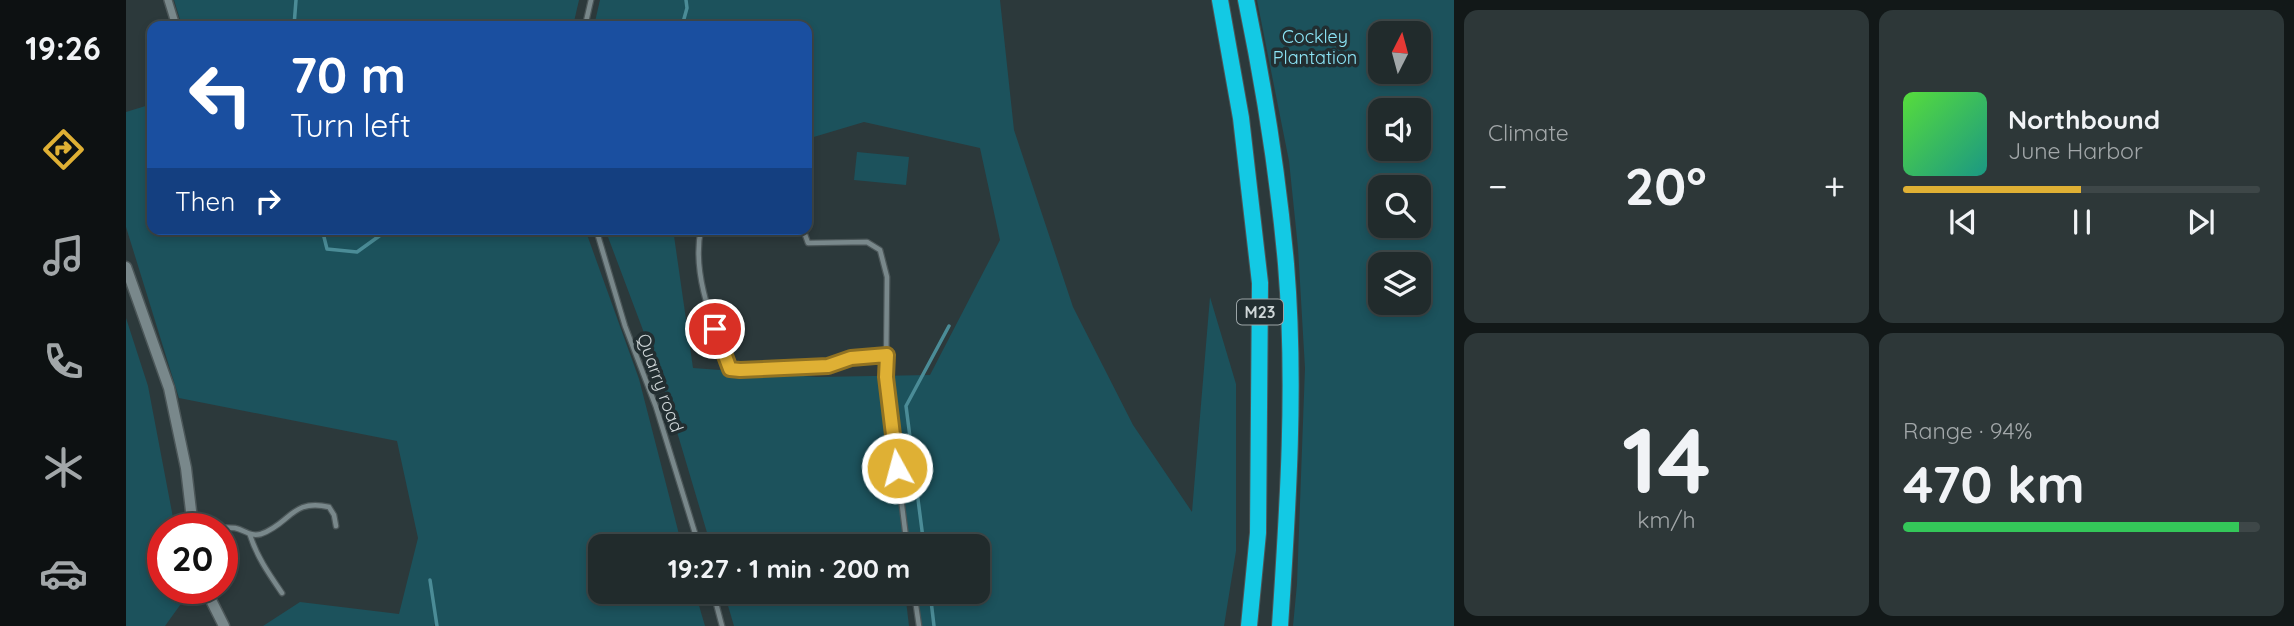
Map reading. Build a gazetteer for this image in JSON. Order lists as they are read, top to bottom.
{
  "streets": {
    "highway": ["M23"],
    "lane": ["Quarry road"]
  },
  "parks": ["Cockley Plantation"],
  "north": "top",
  "page": {
    "tabs": "19:26",
    "tile": [
      "Climate",
      ["14", "km/h"],
      ["Range · 94%", "470 km"]
    ],
    "turn": ["70 m", "Turn left"],
    "song": ["Northbound", "June Harbor"],
    "heat": ["−", "20°", "+"],
    "then": "Then",
    "limit": "20",
    "trip": "19:27 · 1 min · 200 m"
  }
}
